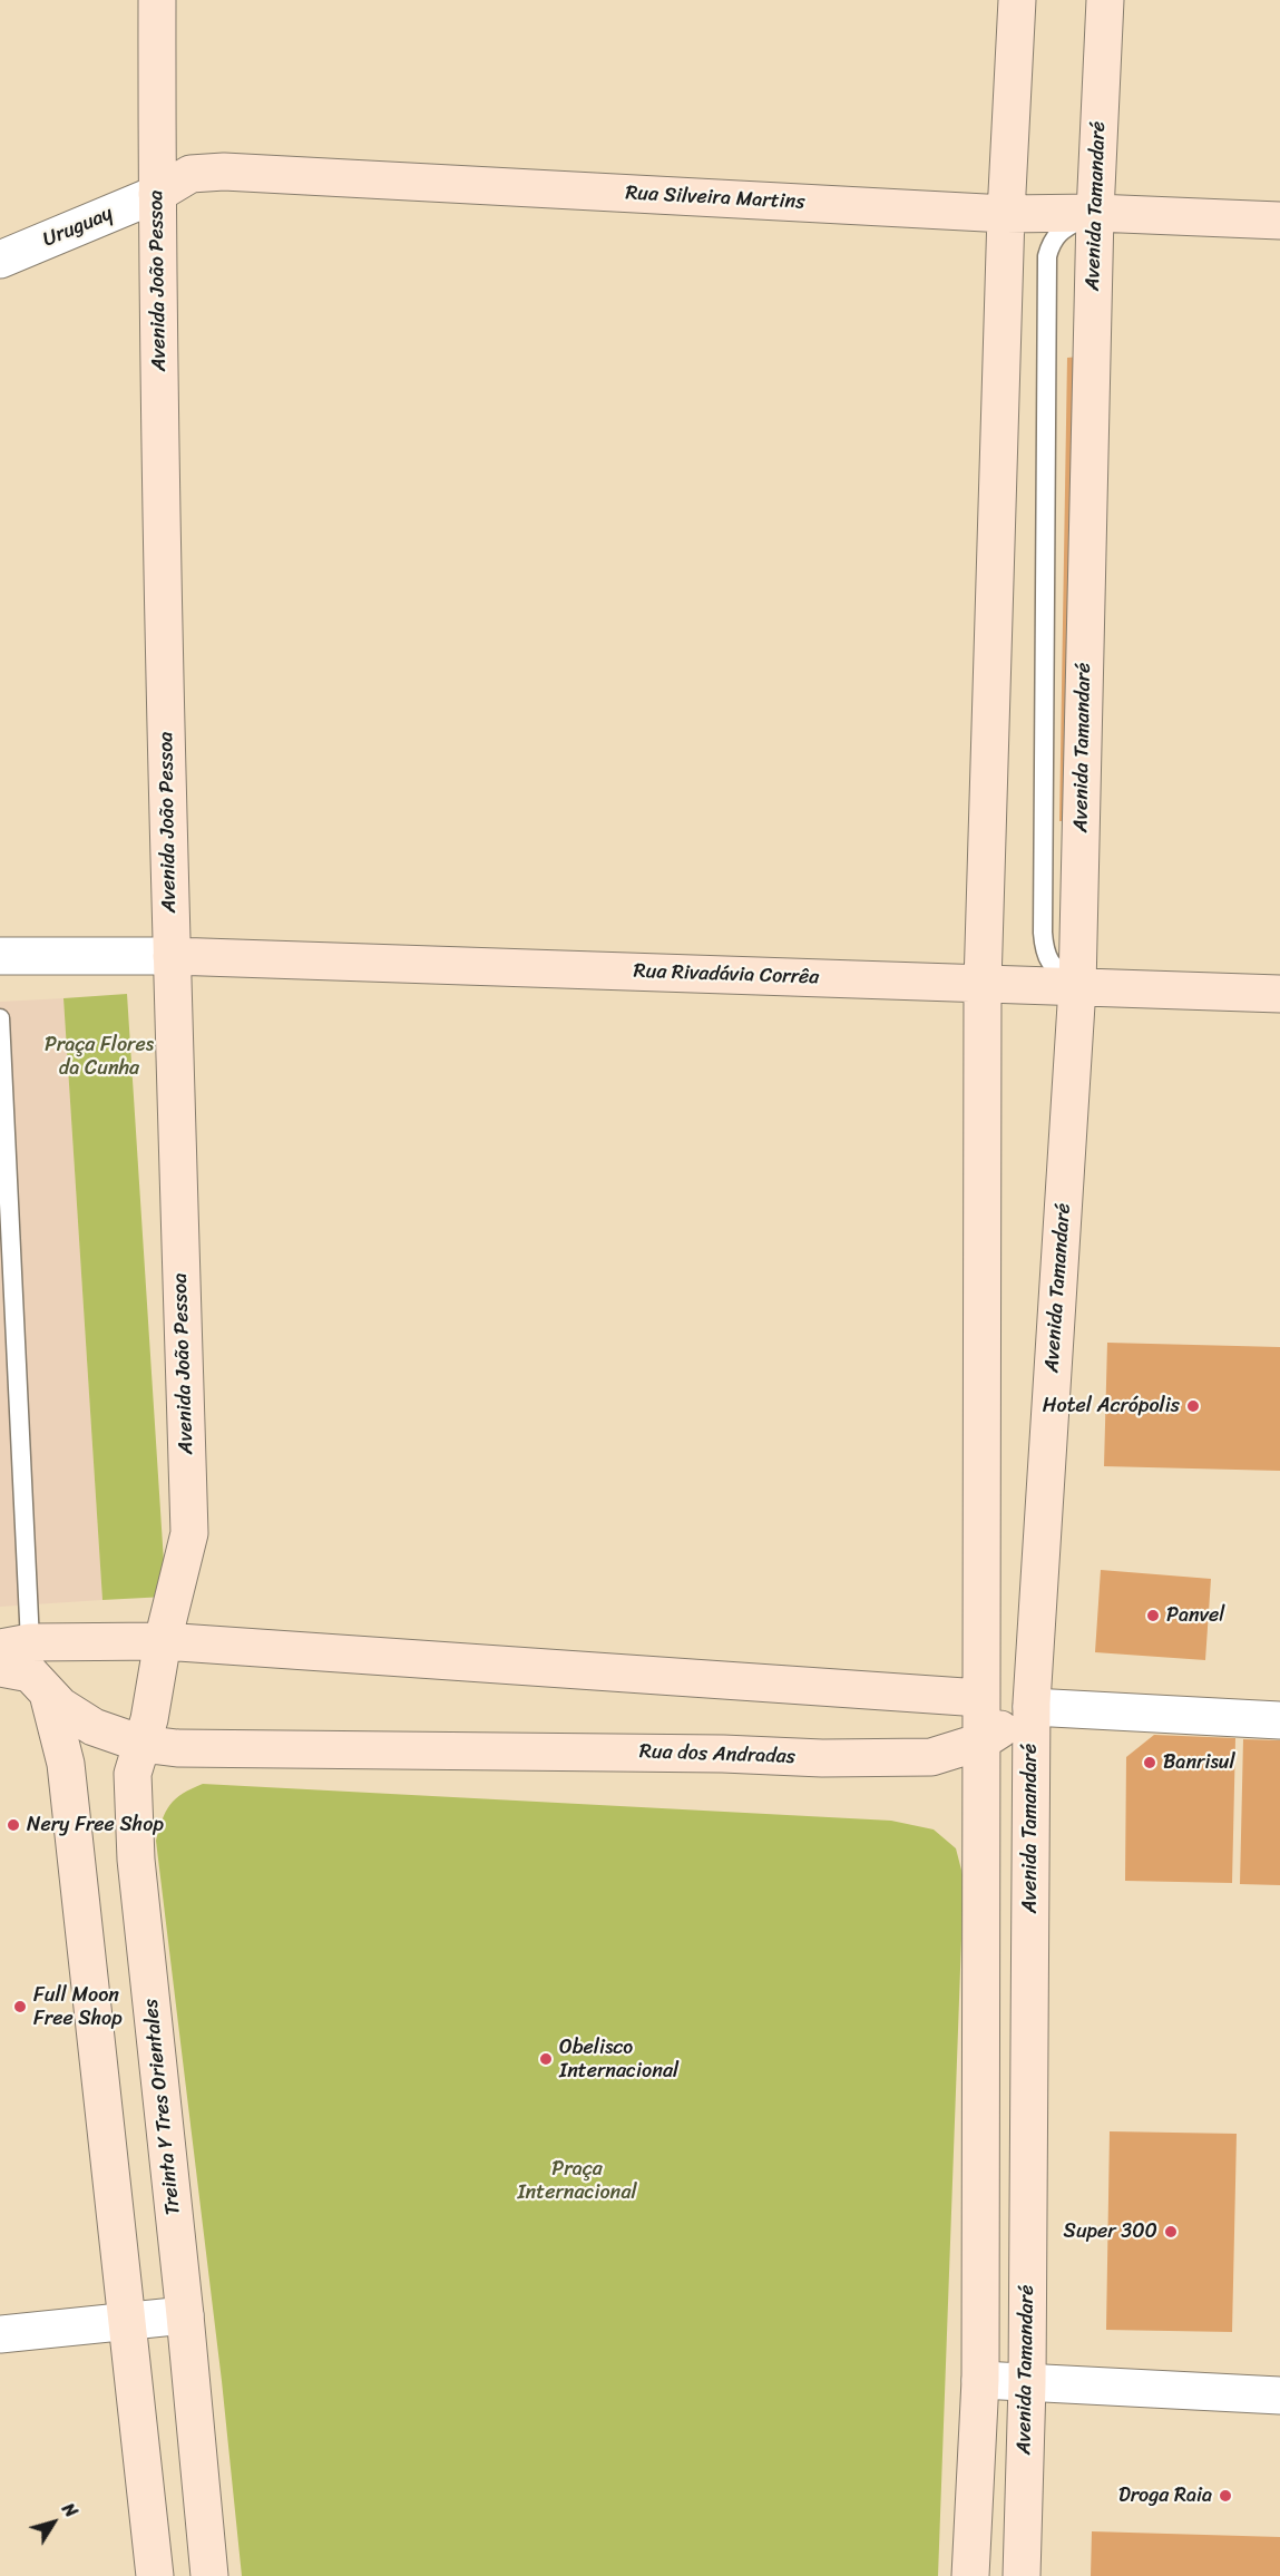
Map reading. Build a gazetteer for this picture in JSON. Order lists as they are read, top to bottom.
{
  "streets": {
    "street": [
      "Rua Silveira Martins",
      "Avenida Tamandaré",
      "Uruguay",
      "Avenida João Pessoa",
      "Rua Rivadávia Corrêa",
      "Rua dos Andradas",
      "Treinta Y Tres Orientales"
    ]
  },
  "crossings": [
    ["Rua Silveira Martins", "Avenida Tamandaré"],
    ["Rua Silveira Martins", "Uruguay"],
    ["Rua Silveira Martins", "Avenida João Pessoa"],
    ["Avenida Tamandaré", "Rua Rivadávia Corrêa"],
    ["Avenida Tamandaré", "Rua dos Andradas"],
    ["Uruguay", "Avenida João Pessoa"],
    ["Avenida João Pessoa", "Rua Rivadávia Corrêa"],
    ["Avenida João Pessoa", "Treinta Y Tres Orientales"],
    ["Rua dos Andradas", "Treinta Y Tres Orientales"]
  ],
  "parks": ["Praça Flores da Cunha", "Praça Internacional"],
  "places": [
    "Hotel Acrópolis",
    "Panvel",
    "Banrisul",
    "Nery Free Shop",
    "Full Moon Free Shop",
    "Obelisco Internacional",
    "Super 300",
    "Droga Raia"
  ],
  "north": "top right"
}
